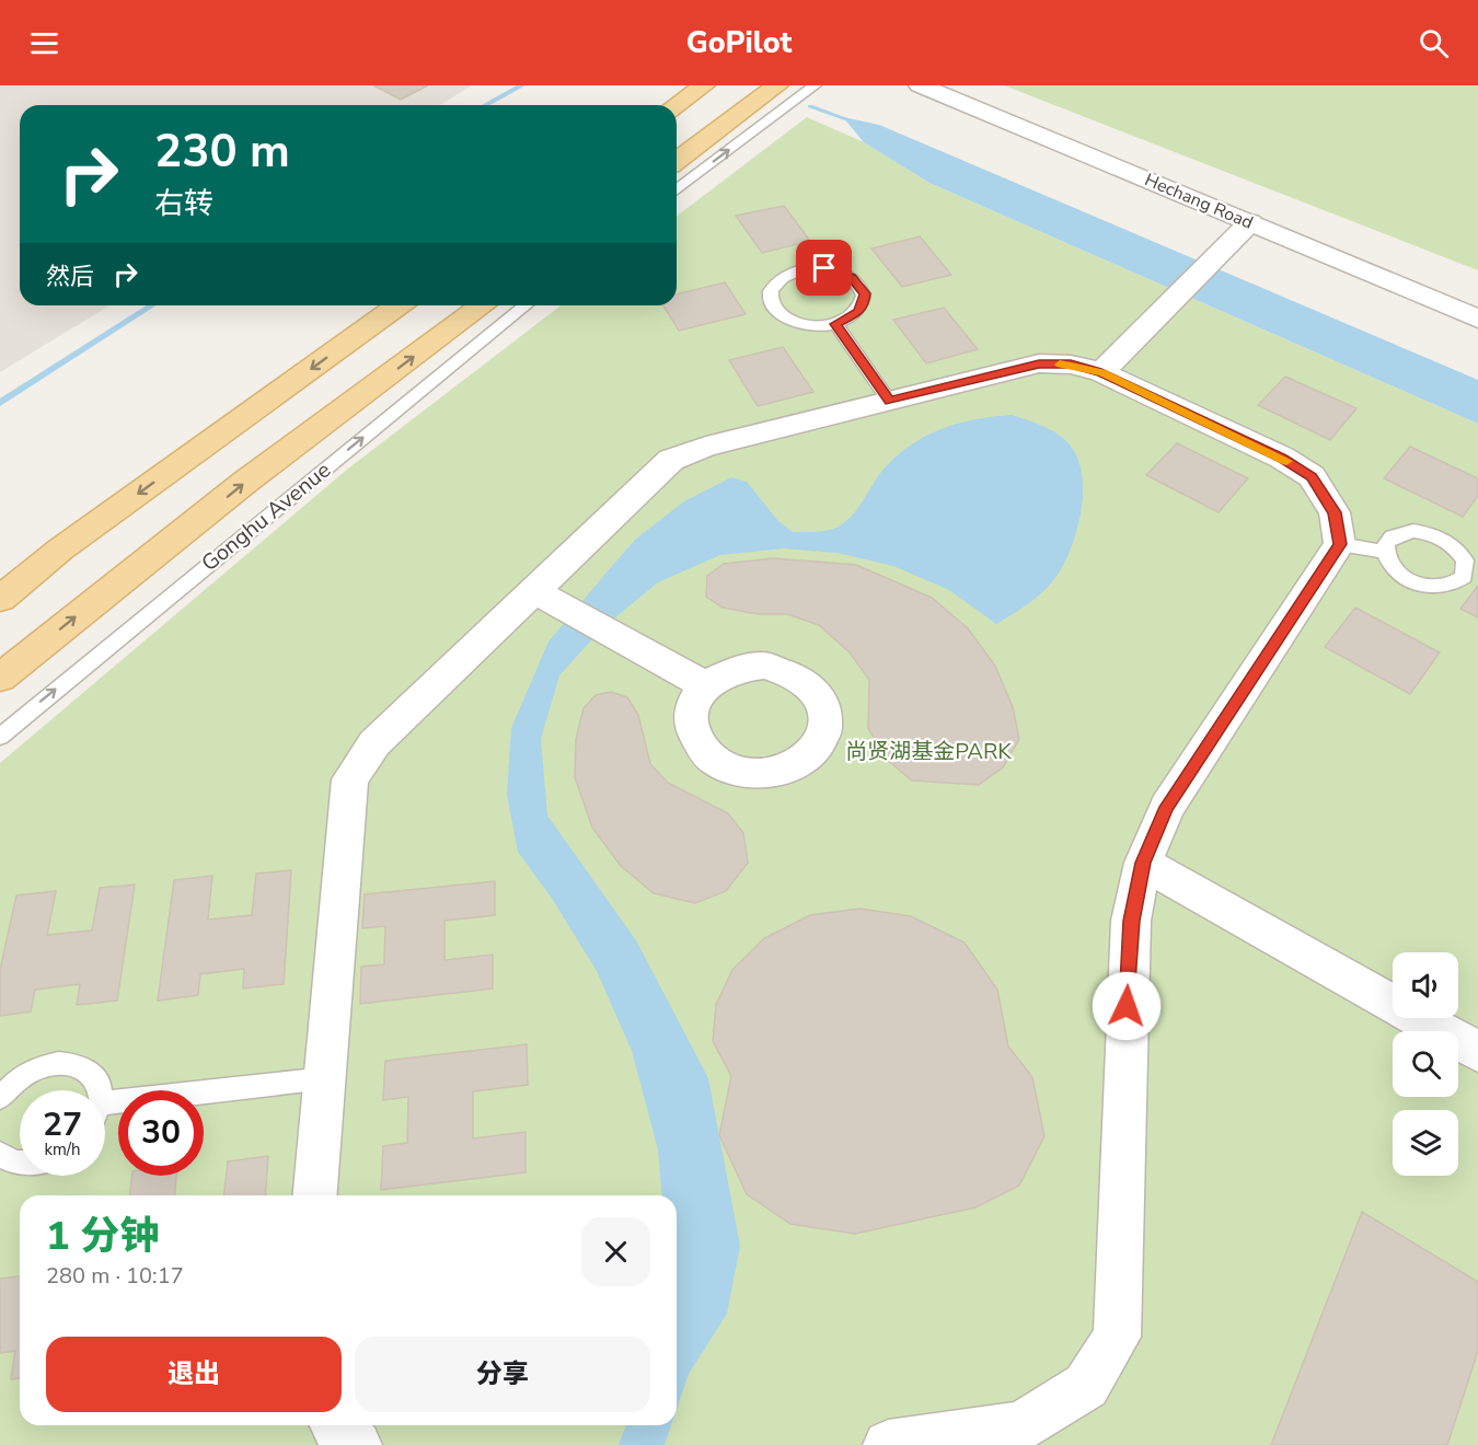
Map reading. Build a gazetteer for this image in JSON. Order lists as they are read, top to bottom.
{
  "streets": {
    "main road": ["Gonghu Avenue"],
    "street": ["Hechang Road"]
  },
  "parks": ["尚贤湖基金PARK"],
  "page": {
    "header": "GoPilot",
    "turn": ["230 m", "右转"],
    "then": "然后",
    "speed": "27 km/h",
    "limit": "30",
    "heading": ["1 分钟", "280 m · 10:17"],
    "buttons": ["退出", "分享"]
  }
}
